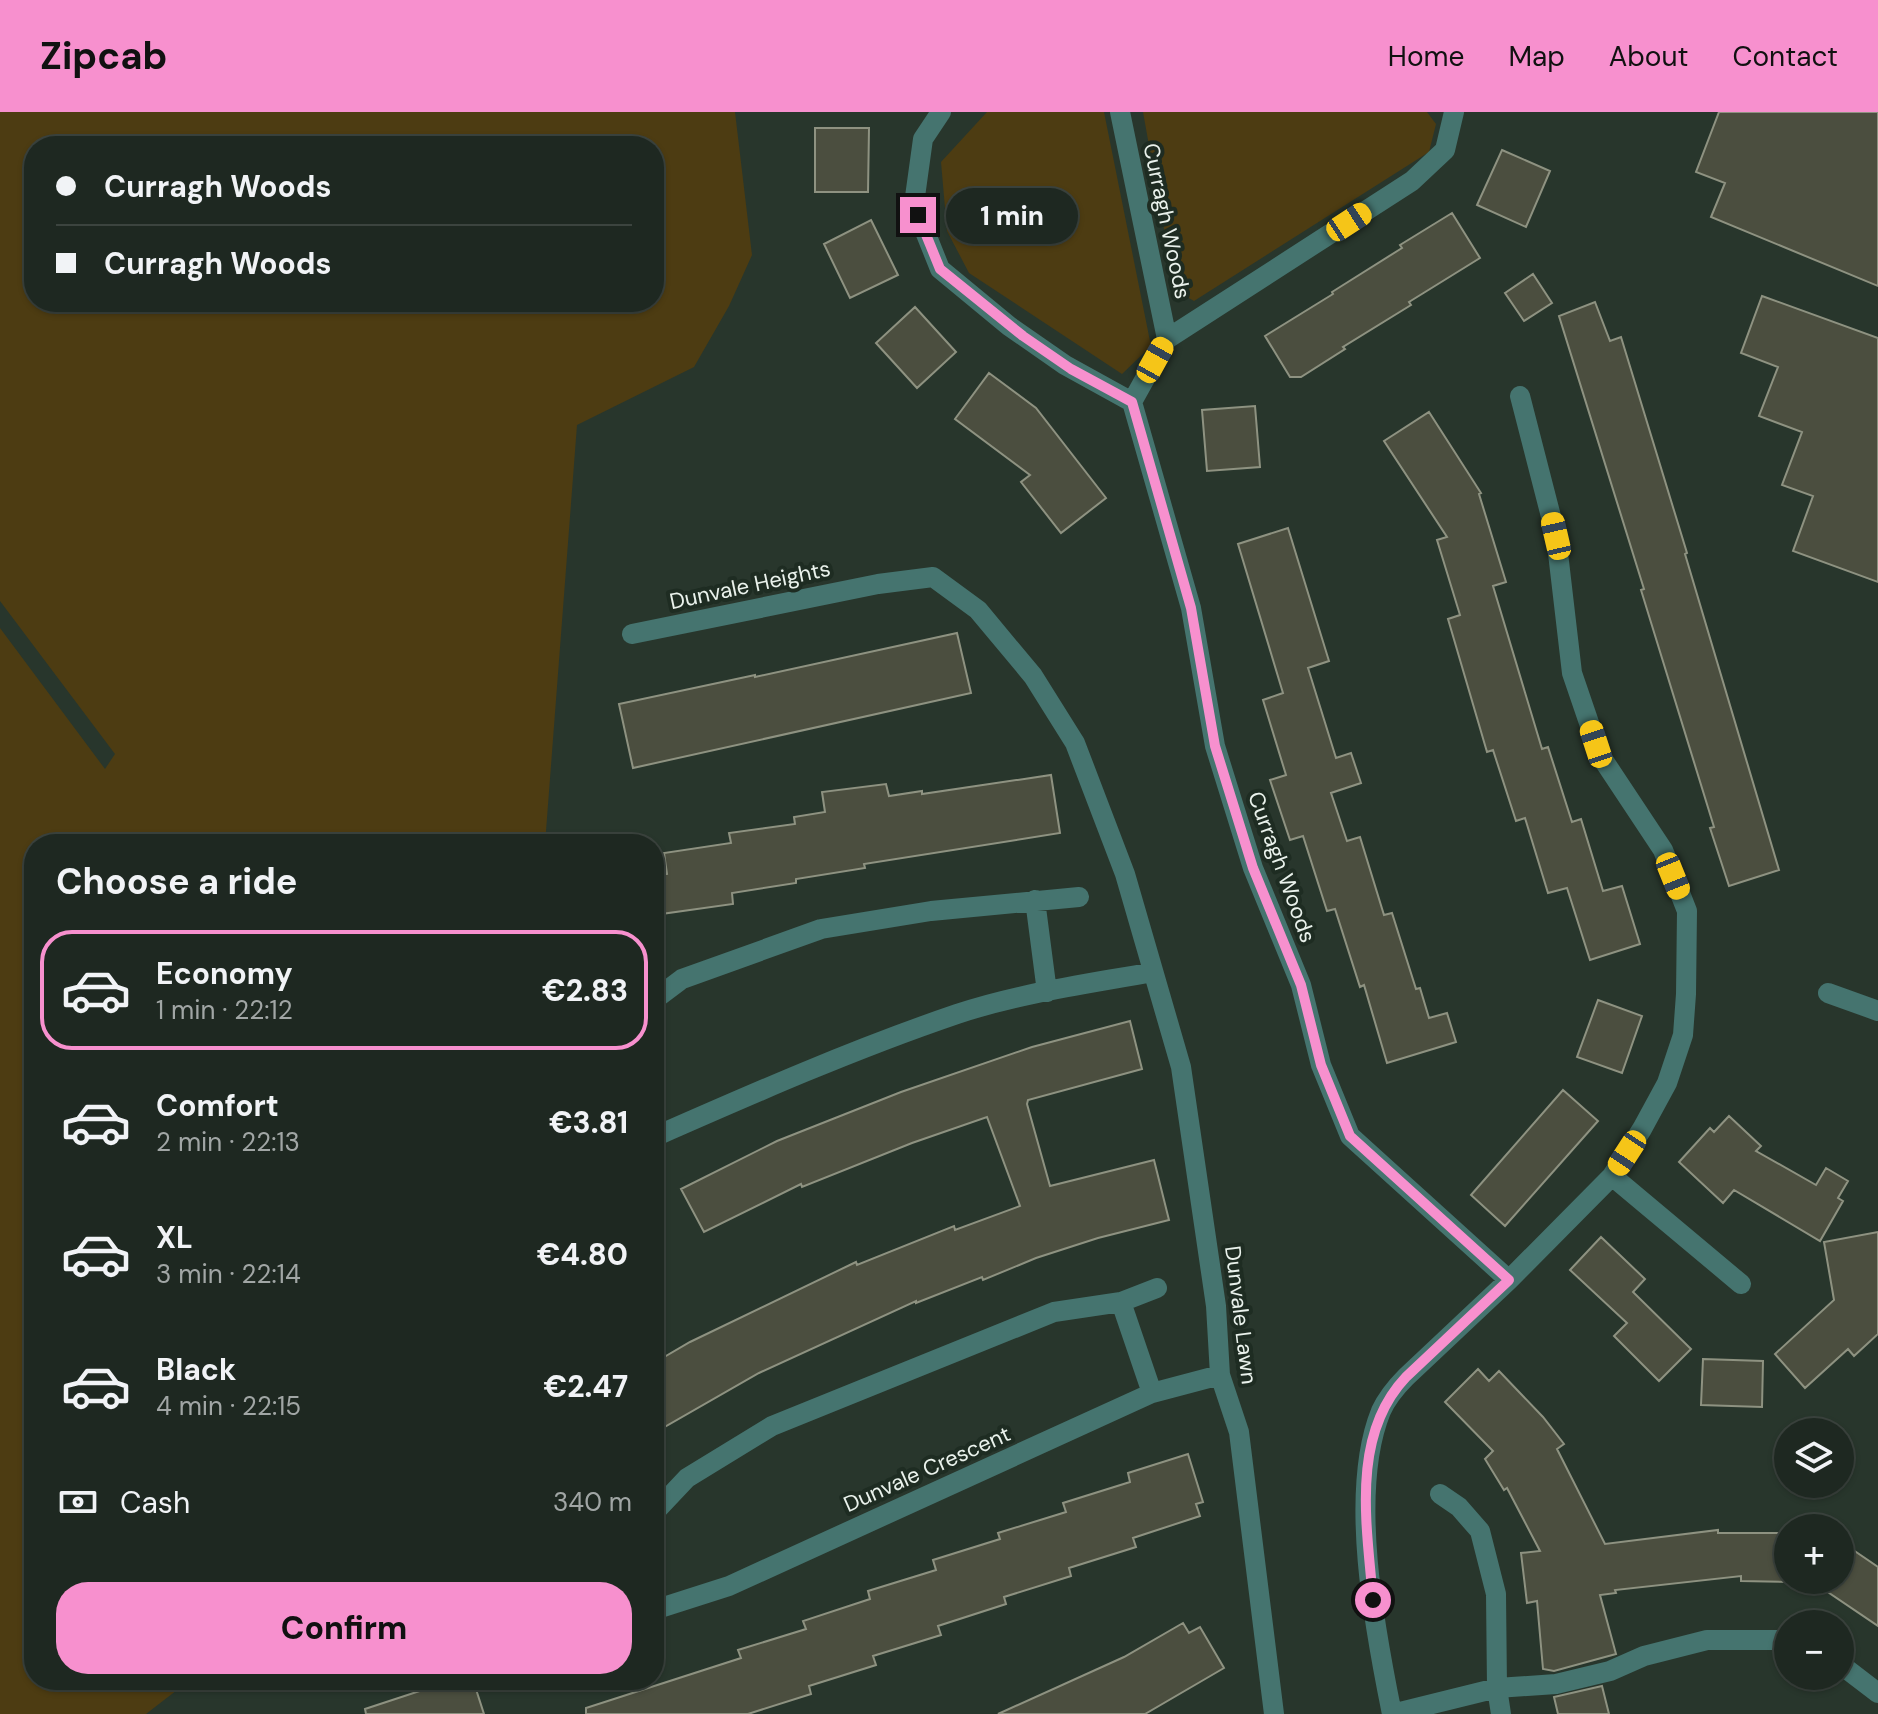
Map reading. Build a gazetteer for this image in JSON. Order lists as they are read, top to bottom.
{
  "streets": {
    "street": [
      "Curragh Woods",
      "Dunvale Heights",
      "Dunvale Lawn",
      "Dunvale Crescent"
    ]
  },
  "crossings": [
    ["Dunvale Heights", "Dunvale Lawn"],
    ["Dunvale Lawn", "Dunvale Crescent"]
  ],
  "page": {
    "header": "Zipcab",
    "nav": [
      "Home",
      "Map",
      "About",
      "Contact"
    ],
    "banner": ["Curragh Woods", "Curragh Woods"],
    "bubble": "1 min",
    "heading": "Choose a ride",
    "list": [
      {
        "name": "Economy",
        "note": "1 min · 22:12",
        "value": "€2.83"
      },
      {
        "name": "Comfort",
        "note": "2 min · 22:13",
        "value": "€3.81"
      },
      {
        "name": "XL",
        "note": "3 min · 22:14",
        "value": "€4.80"
      },
      {
        "name": "Black",
        "note": "4 min · 22:15",
        "value": "€2.47"
      }
    ],
    "map_buttons": ["+", "−"],
    "pay": ["Cash", "340 m"],
    "buttons": "Confirm"
  }
}
